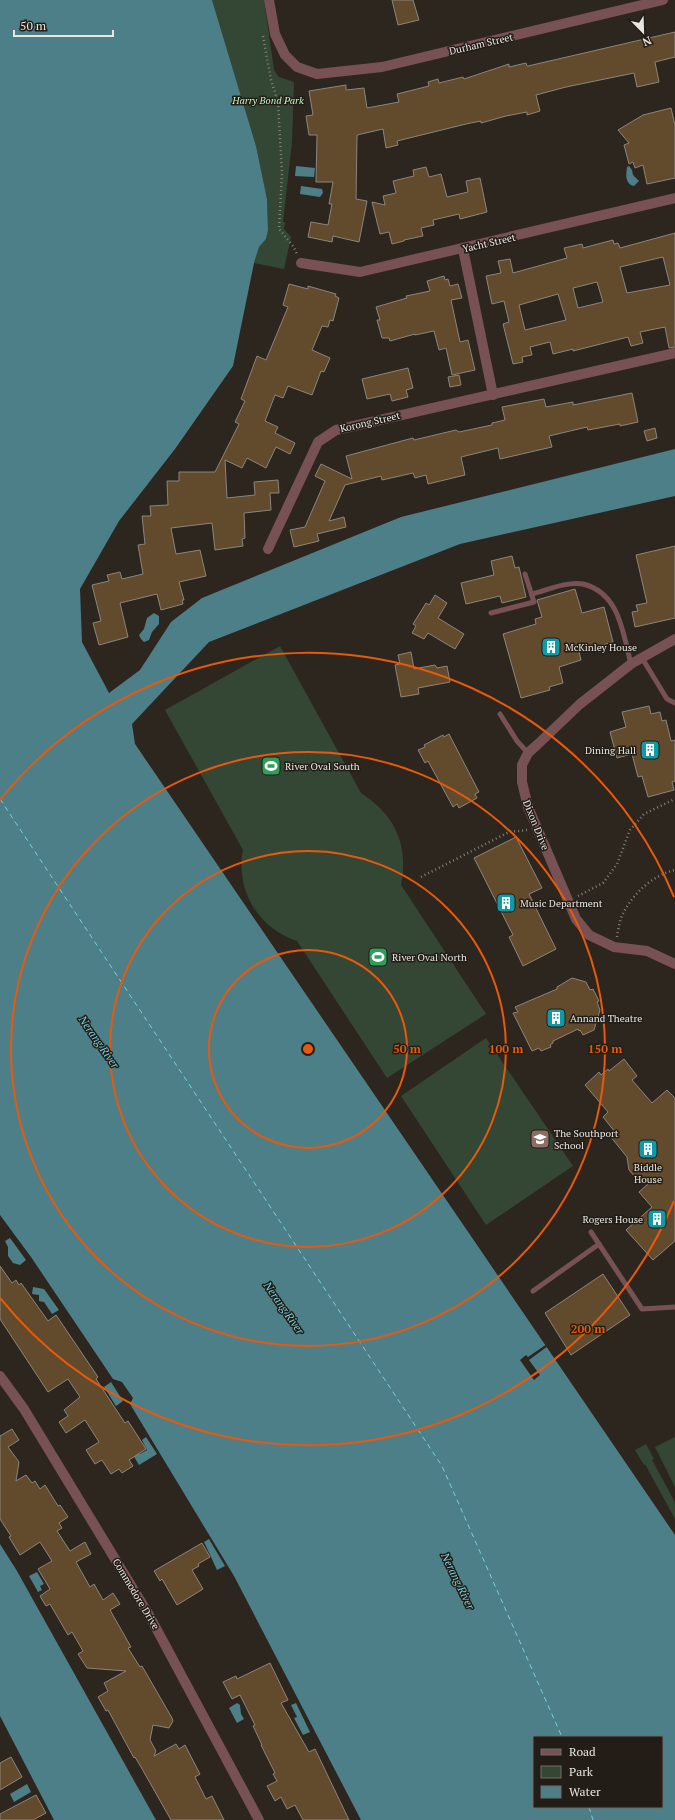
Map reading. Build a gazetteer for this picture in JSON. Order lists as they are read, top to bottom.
{
  "streets": {
    "street": [
      "Durham Street",
      "Yacht Street",
      "Korong Street",
      "Dixon Drive",
      "Commodore Drive"
    ]
  },
  "water": ["Nerang River"],
  "parks": ["Harry Bond Park"],
  "places": {
    "building": [
      "McKinley House",
      "Dining Hall",
      "Music Department",
      "Annand Theatre",
      "Biddle House",
      "Rogers House"
    ],
    "sports": ["River Oval South", "River Oval North"],
    "school or university": ["The Southport School"]
  },
  "legend": ["Road", "Park", "Water"],
  "scale_bar": "50 m",
  "north": "bottom right",
  "rings": [
    "50 m",
    "100 m",
    "150 m",
    "200 m"
  ]
}
